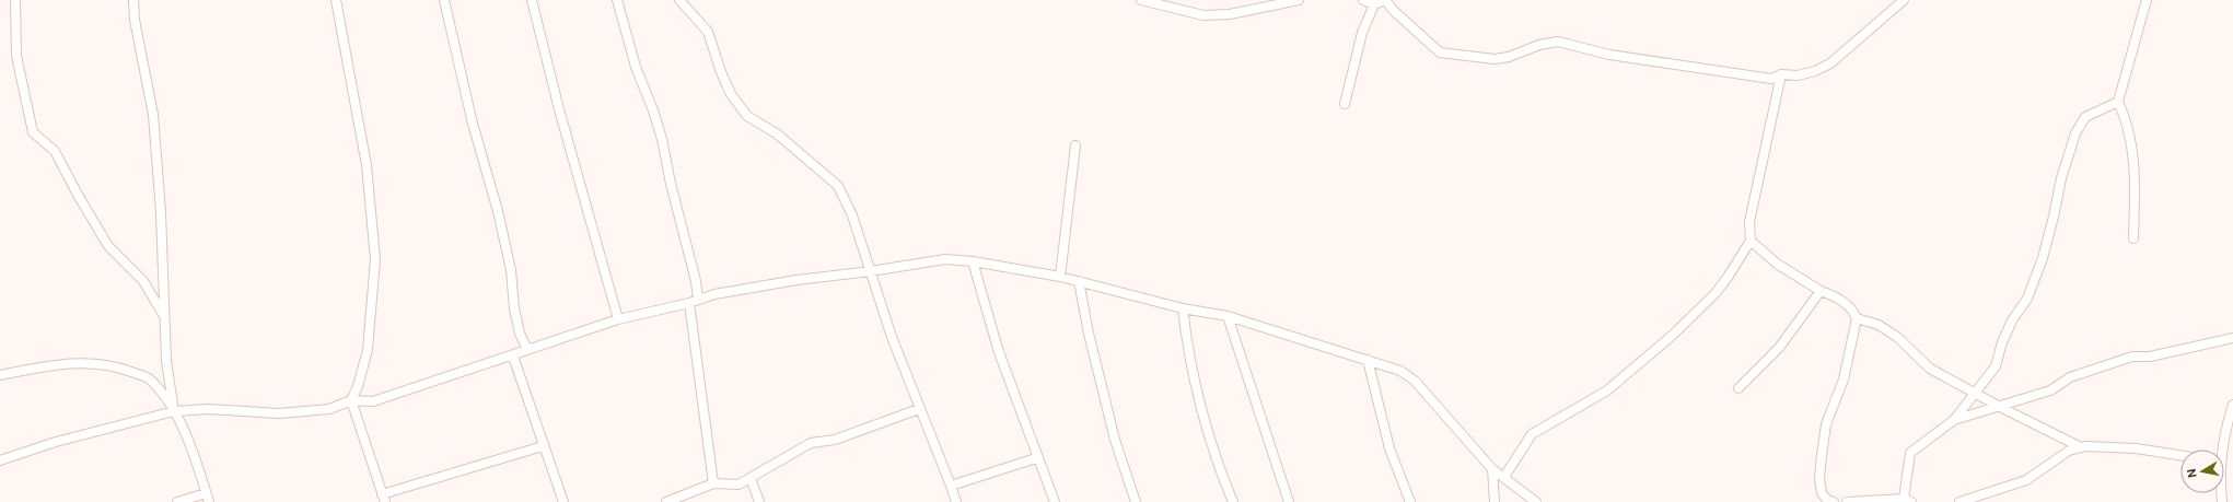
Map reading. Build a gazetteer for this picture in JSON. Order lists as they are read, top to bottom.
{
  "north": "left"
}
